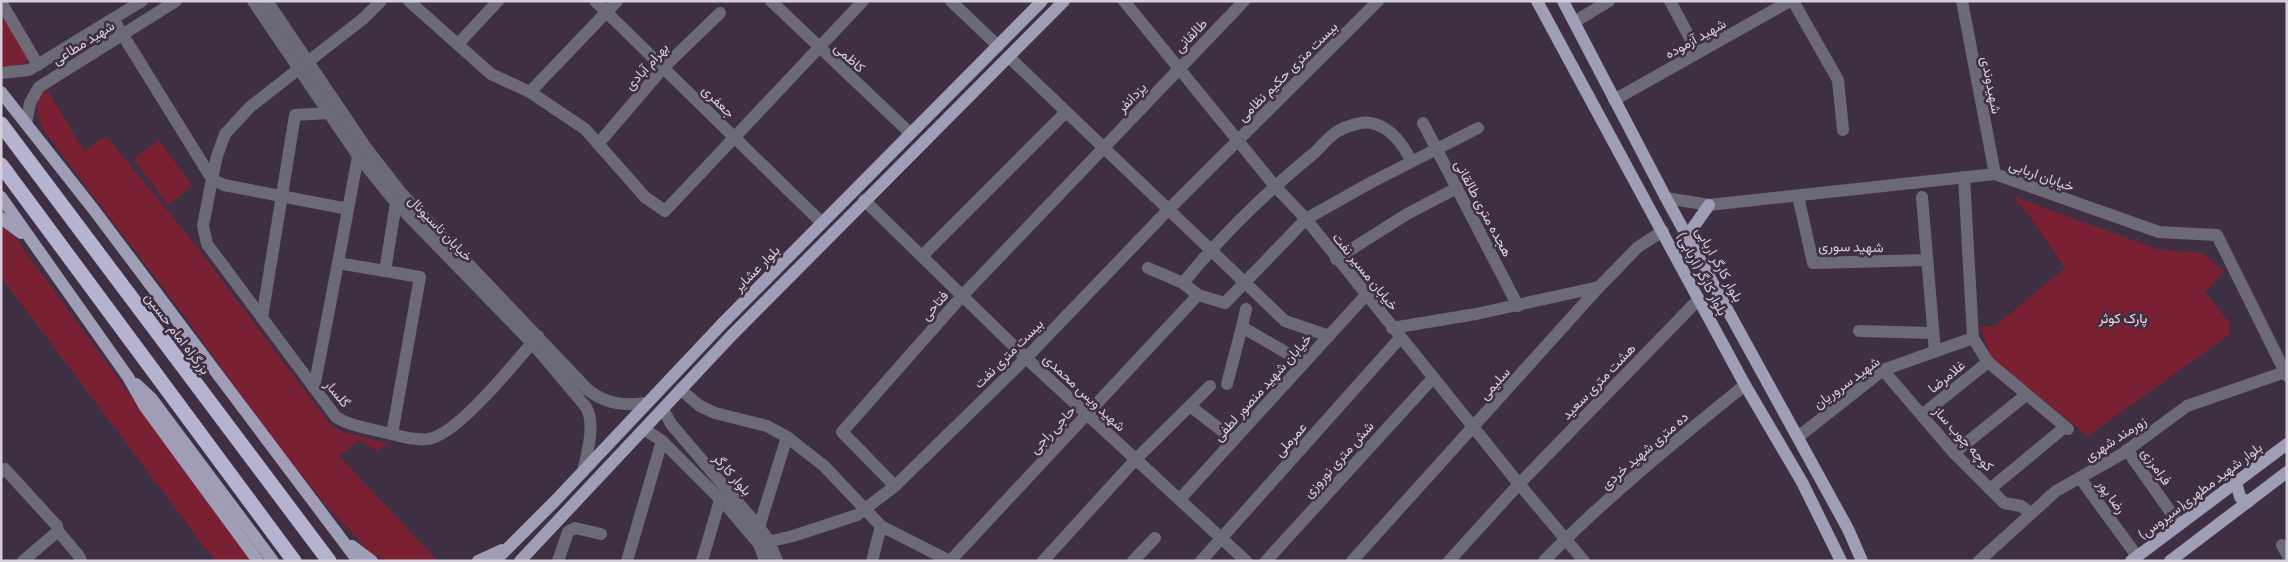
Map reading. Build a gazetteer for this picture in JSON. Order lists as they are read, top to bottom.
{
  "streets": {
    "highway": ["بزرگراه امام حسین"],
    "main road": [
      "بلوار کارگر اربابی",
      "بلوار عشایر",
      "بلوار کارگر (اربابی)",
      "بلوار شهید مطهری(سیروس)"
    ],
    "street": [
      "طالقانی",
      "شهید آزموده",
      "شهید مطاعی",
      "کاظمی",
      "بهرام آبادی",
      "بیست متری حکیم نظامی",
      "شهیدوندی",
      "یزدانفر",
      "جعفری",
      "خیابان اربابی",
      "هجده متری طالقانی",
      "خیابان ناسیونال",
      "شهید سوری",
      "خیابان مسیر نفت",
      "فتاحی",
      "بیست متری نفت",
      "غلامرضا",
      "هشت متری سعید",
      "شهید سروریان",
      "سلیمی",
      "خیابان شهید منصور لطفی",
      "شهید ویس محمدی",
      "گلسار",
      "حاجی راجی",
      "کوچه چوب ساز",
      "زورمند شهری",
      "عمرملی",
      "ده متری شهید خردی",
      "شش متری نوروزی",
      "فرامرزی",
      "بلوار کارگر",
      "رضا پور"
    ]
  },
  "crossings": [
    ["طالقانی", "یزدانفر"],
    ["طالقانی", "خیابان مسیر نفت"],
    ["شهید آزموده", "بلوار کارگر اربابی"],
    ["کاظمی", "بلوار عشایر"],
    ["بهرام آبادی", "جعفری"],
    ["بیست متری حکیم نظامی", "خیابان مسیر نفت"],
    ["بیست متری حکیم نظامی", "بیست متری نفت"],
    ["شهیدوندی", "خیابان اربابی"],
    ["یزدانفر", "خیابان مسیر نفت"],
    ["یزدانفر", "فتاحی"],
    ["جعفری", "بلوار عشایر"],
    ["خیابان اربابی", "شهید سوری"],
    ["خیابان اربابی", "بلوار کارگر اربابی"],
    ["خیابان اربابی", "زورمند شهری"],
    ["خیابان ناسیونال", "بلوار عشایر"],
    ["خیابان ناسیونال", "گلسار"],
    ["بلوار کارگر اربابی", "شهید سروریان"],
    ["خیابان مسیر نفت", "بیست متری نفت"],
    ["خیابان مسیر نفت", "هشت متری سعید"],
    ["خیابان مسیر نفت", "سلیمی"],
    ["خیابان مسیر نفت", "خیابان شهید منصور لطفی"],
    ["خیابان مسیر نفت", "عمرملی"],
    ["خیابان مسیر نفت", "ده متری شهید خردی"],
    ["خیابان مسیر نفت", "شش متری نوروزی"],
    ["بلوار کارگر (اربابی)", "هشت متری سعید"],
    ["بلوار کارگر (اربابی)", "سلیمی"],
    ["بلوار کارگر (اربابی)", "ده متری شهید خردی"],
    ["فتاحی", "بیست متری نفت"],
    ["فتاحی", "شهید ویس محمدی"],
    ["بیست متری نفت", "شهید ویس محمدی"],
    ["بیست متری نفت", "بلوار کارگر"],
    ["غلامرضا", "کوچه چوب ساز"],
    ["شهید سروریان", "کوچه چوب ساز"],
    ["خیابان شهید منصور لطفی", "شهید ویس محمدی"],
    ["شهید ویس محمدی", "حاجی راجی"],
    ["شهید ویس محمدی", "عمرملی"],
    ["کوچه چوب ساز", "زورمند شهری"],
    ["زورمند شهری", "فرامرزی"],
    ["زورمند شهری", "رضا پور"],
    ["فرامرزی", "بلوار شهید مطهری(سیروس)"],
    ["بلوار شهید مطهری(سیروس)", "رضا پور"]
  ],
  "parks": ["پارک کوثر"]
}
